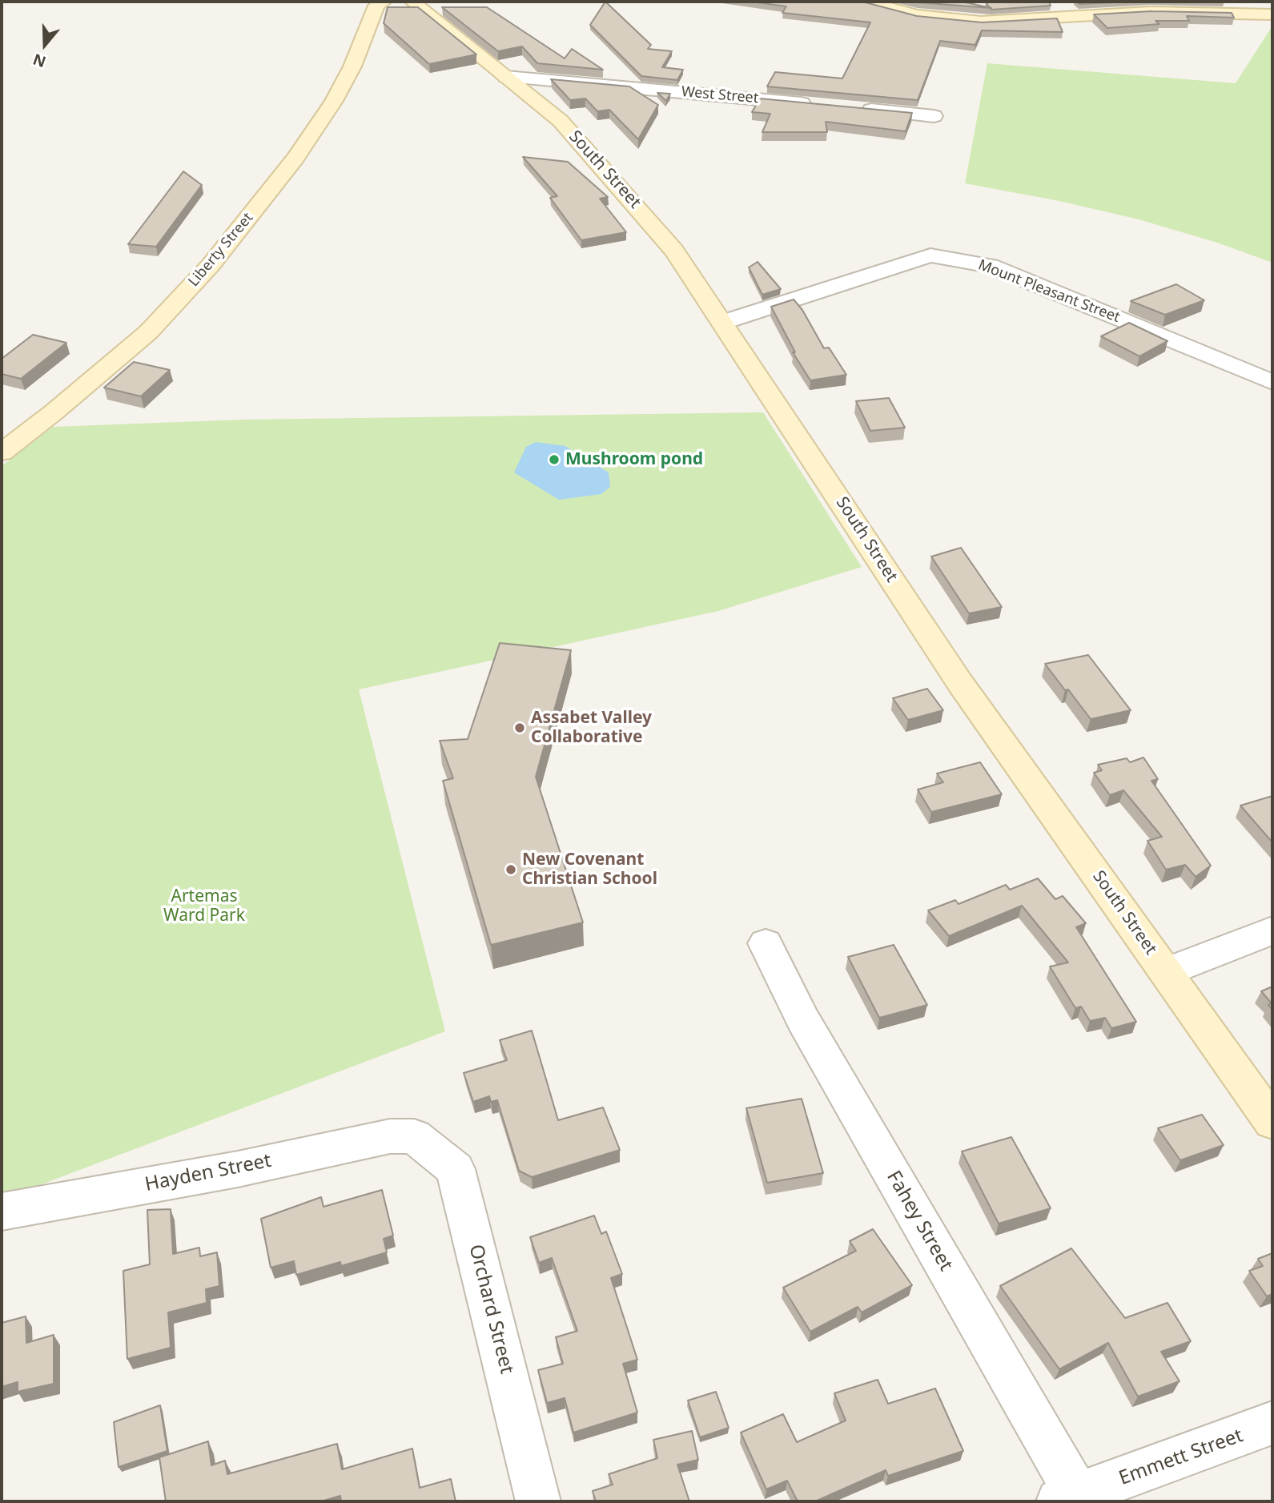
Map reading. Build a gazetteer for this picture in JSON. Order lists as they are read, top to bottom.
{
  "streets": {
    "main road": ["South Street", "Liberty Street"],
    "street": [
      "West Street",
      "Mount Pleasant Street",
      "Hayden Street",
      "Fahey Street",
      "Orchard Street",
      "Emmett Street"
    ]
  },
  "crossings": [
    ["West Street", "South Street"],
    ["South Street", "Mount Pleasant Street"],
    ["Hayden Street", "Orchard Street"],
    ["Fahey Street", "Emmett Street"]
  ],
  "parks": ["Artemas Ward Park"],
  "places": ["Mushroom pond", "Assabet Valley Collaborative", "New Covenant Christian School"],
  "north": "bottom"
}
